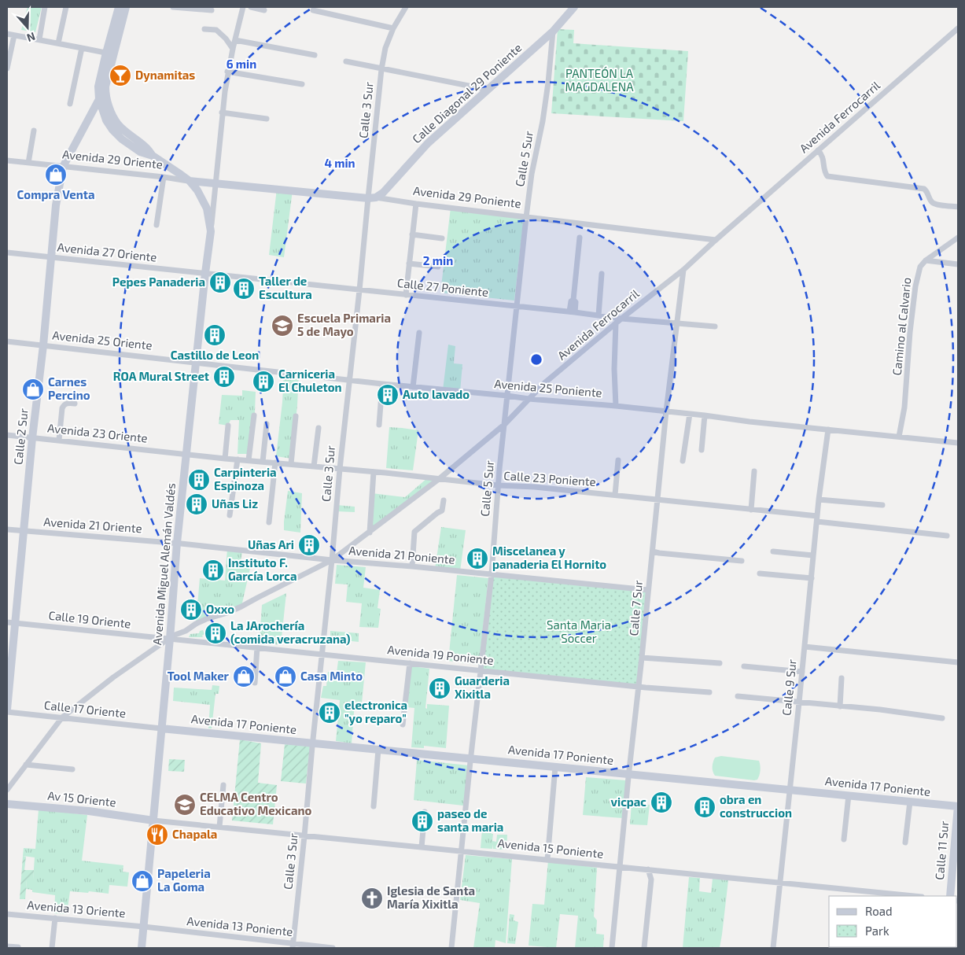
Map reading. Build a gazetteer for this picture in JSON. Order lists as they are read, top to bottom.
{
  "streets": {
    "main road": [
      "Calle Diagonal 29 Poniente",
      "Avenida 29 Oriente",
      "Avenida 29 Poniente",
      "Calle 2 Sur",
      "Avenida Miguel Alemán Valdés",
      "Avenida 17 Poniente",
      "Av 15 Oriente",
      "Calle 11 Sur"
    ],
    "street": [
      "Calle 3 Sur",
      "Avenida Ferrocarril",
      "Calle 5 Sur",
      "Avenida 27 Oriente",
      "Calle 27 Poniente",
      "Camino al Calvario",
      "Avenida 25 Oriente",
      "Avenida 25 Poniente",
      "Avenida 23 Oriente",
      "Calle 23 Poniente",
      "Avenida 21 Oriente",
      "Avenida 21 Poniente",
      "Calle 7 Sur",
      "Calle 19 Oriente",
      "Avenida 19 Poniente",
      "Calle 9 Sur",
      "Calle 17 Oriente",
      "Avenida 15 Poniente",
      "Avenida 13 Oriente",
      "Avenida 13 Poniente"
    ]
  },
  "crossings": [
    ["Calle Diagonal 29 Poniente", "Calle 3 Sur"],
    ["Calle Diagonal 29 Poniente", "Calle 5 Sur"],
    ["Calle Diagonal 29 Poniente", "Avenida 29 Poniente"],
    ["Calle 3 Sur", "Avenida Ferrocarril"],
    ["Calle 3 Sur", "Avenida 29 Poniente"],
    ["Calle 3 Sur", "Calle 27 Poniente"],
    ["Calle 3 Sur", "Avenida 25 Poniente"],
    ["Calle 3 Sur", "Calle 23 Poniente"],
    ["Calle 3 Sur", "Avenida 21 Poniente"],
    ["Calle 3 Sur", "Avenida 19 Poniente"],
    ["Calle 3 Sur", "Avenida 17 Poniente"],
    ["Calle 3 Sur", "Avenida 15 Poniente"],
    ["Calle 3 Sur", "Avenida 13 Poniente"],
    ["Avenida Ferrocarril", "Calle 5 Sur"],
    ["Avenida Ferrocarril", "Avenida 29 Poniente"],
    ["Avenida Ferrocarril", "Calle 27 Poniente"],
    ["Avenida Ferrocarril", "Avenida 25 Poniente"],
    ["Avenida Ferrocarril", "Calle 23 Poniente"],
    ["Avenida Ferrocarril", "Avenida 21 Poniente"],
    ["Avenida Ferrocarril", "Avenida Miguel Alemán Valdés"],
    ["Avenida Ferrocarril", "Calle 7 Sur"],
    ["Avenida Ferrocarril", "Calle 19 Oriente"],
    ["Avenida Ferrocarril", "Avenida 19 Poniente"],
    ["Avenida Ferrocarril", "Calle 17 Oriente"],
    ["Calle 5 Sur", "Avenida 29 Poniente"],
    ["Calle 5 Sur", "Calle 27 Poniente"],
    ["Calle 5 Sur", "Avenida 25 Poniente"],
    ["Calle 5 Sur", "Calle 23 Poniente"],
    ["Calle 5 Sur", "Avenida 21 Poniente"],
    ["Calle 5 Sur", "Avenida 19 Poniente"],
    ["Calle 5 Sur", "Avenida 17 Poniente"],
    ["Calle 5 Sur", "Avenida 15 Poniente"],
    ["Avenida 29 Oriente", "Avenida 29 Poniente"],
    ["Avenida 29 Oriente", "Calle 2 Sur"],
    ["Avenida 29 Oriente", "Avenida Miguel Alemán Valdés"],
    ["Avenida 29 Poniente", "Avenida Miguel Alemán Valdés"],
    ["Avenida 27 Oriente", "Calle 27 Poniente"],
    ["Avenida 27 Oriente", "Calle 2 Sur"],
    ["Avenida 27 Oriente", "Avenida Miguel Alemán Valdés"],
    ["Calle 27 Poniente", "Avenida Miguel Alemán Valdés"],
    ["Calle 27 Poniente", "Calle 7 Sur"],
    ["Camino al Calvario", "Avenida 25 Poniente"],
    ["Avenida 25 Oriente", "Avenida 25 Poniente"],
    ["Avenida 25 Oriente", "Calle 2 Sur"],
    ["Avenida 25 Oriente", "Avenida Miguel Alemán Valdés"],
    ["Avenida 25 Poniente", "Avenida Miguel Alemán Valdés"],
    ["Avenida 25 Poniente", "Calle 7 Sur"],
    ["Avenida 25 Poniente", "Calle 9 Sur"],
    ["Avenida 23 Oriente", "Calle 2 Sur"],
    ["Avenida 23 Oriente", "Calle 23 Poniente"],
    ["Avenida 23 Oriente", "Avenida Miguel Alemán Valdés"],
    ["Calle 2 Sur", "Avenida 21 Oriente"],
    ["Calle 2 Sur", "Calle 19 Oriente"],
    ["Calle 2 Sur", "Calle 17 Oriente"],
    ["Calle 23 Poniente", "Avenida Miguel Alemán Valdés"],
    ["Calle 23 Poniente", "Calle 7 Sur"],
    ["Calle 23 Poniente", "Calle 9 Sur"],
    ["Avenida 21 Oriente", "Avenida 21 Poniente"],
    ["Avenida 21 Oriente", "Avenida Miguel Alemán Valdés"],
    ["Avenida 21 Poniente", "Avenida Miguel Alemán Valdés"],
    ["Avenida 21 Poniente", "Calle 7 Sur"],
    ["Avenida Miguel Alemán Valdés", "Calle 19 Oriente"],
    ["Avenida Miguel Alemán Valdés", "Avenida 19 Poniente"],
    ["Avenida Miguel Alemán Valdés", "Calle 17 Oriente"],
    ["Avenida Miguel Alemán Valdés", "Avenida 17 Poniente"],
    ["Avenida Miguel Alemán Valdés", "Av 15 Oriente"],
    ["Avenida Miguel Alemán Valdés", "Avenida 15 Poniente"],
    ["Avenida Miguel Alemán Valdés", "Avenida 13 Oriente"],
    ["Avenida Miguel Alemán Valdés", "Avenida 13 Poniente"],
    ["Calle 7 Sur", "Avenida 19 Poniente"],
    ["Calle 7 Sur", "Avenida 17 Poniente"],
    ["Calle 7 Sur", "Avenida 15 Poniente"],
    ["Calle 19 Oriente", "Avenida 19 Poniente"],
    ["Calle 9 Sur", "Avenida 17 Poniente"],
    ["Calle 9 Sur", "Avenida 15 Poniente"],
    ["Calle 17 Oriente", "Avenida 17 Poniente"],
    ["Avenida 17 Poniente", "Calle 11 Sur"],
    ["Av 15 Oriente", "Avenida 15 Poniente"],
    ["Avenida 13 Oriente", "Avenida 13 Poniente"]
  ],
  "parks": ["PANTEÓN LA MAGDALENA", "Santa Maria Soccer"],
  "places": {
    "bar": ["Dynamitas"],
    "shop": [
      "Compra Venta",
      "Carnes Percino",
      "Tool Maker",
      "Casa Minto",
      "Papeleria La Goma"
    ],
    "building": [
      "Pepes Panaderia",
      "Taller de Escultura",
      "Castillo de Leon",
      "ROA Mural Street",
      "Carniceria El Chuleton",
      "Auto lavado",
      "Carpinteria Espinoza",
      "Uñas Liz",
      "Uñas Ari",
      "Miscelanea y panaderia El Hornito",
      "Instituto F. García Lorca",
      "Oxxo",
      "La JArochería (comida veracruzana)",
      "Guarderia Xixitla",
      "electronica \"yo reparo\"",
      "vicpac",
      "obra en construccion",
      "paseo de santa maria"
    ],
    "school or university": ["Escuela Primaria 5 de Mayo", "CELMA Centro Educativo Mexicano"],
    "restaurant": ["Chapala"],
    "church": ["Iglesia de Santa María Xixitla"]
  },
  "legend": ["Road", "Park"],
  "north": "bottom",
  "rings": ["6 min", "4 min", "2 min"]
}
